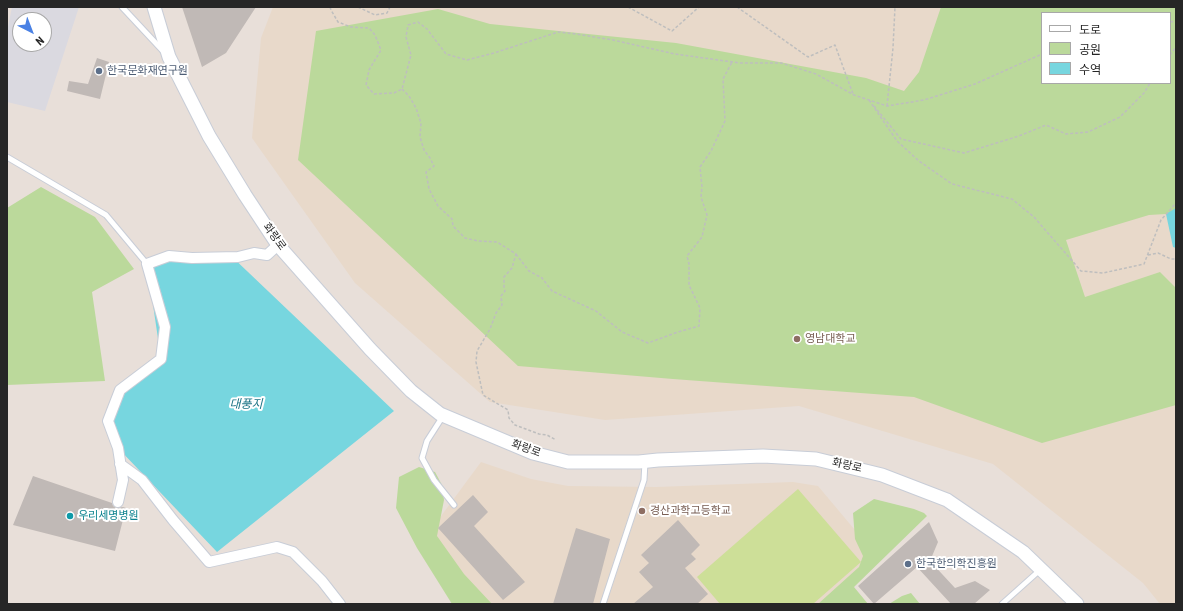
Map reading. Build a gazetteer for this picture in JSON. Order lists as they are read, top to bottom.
{
  "streets": {
    "street": ["화랑로"]
  },
  "water": ["대풍지"],
  "places": [
    "한국문화재연구원",
    "영남대학교",
    "경산과학고등학교",
    "우리세명병원",
    "한국한의학진흥원"
  ],
  "legend": ["도로", "공원", "수역"],
  "north": "bottom right"
}
